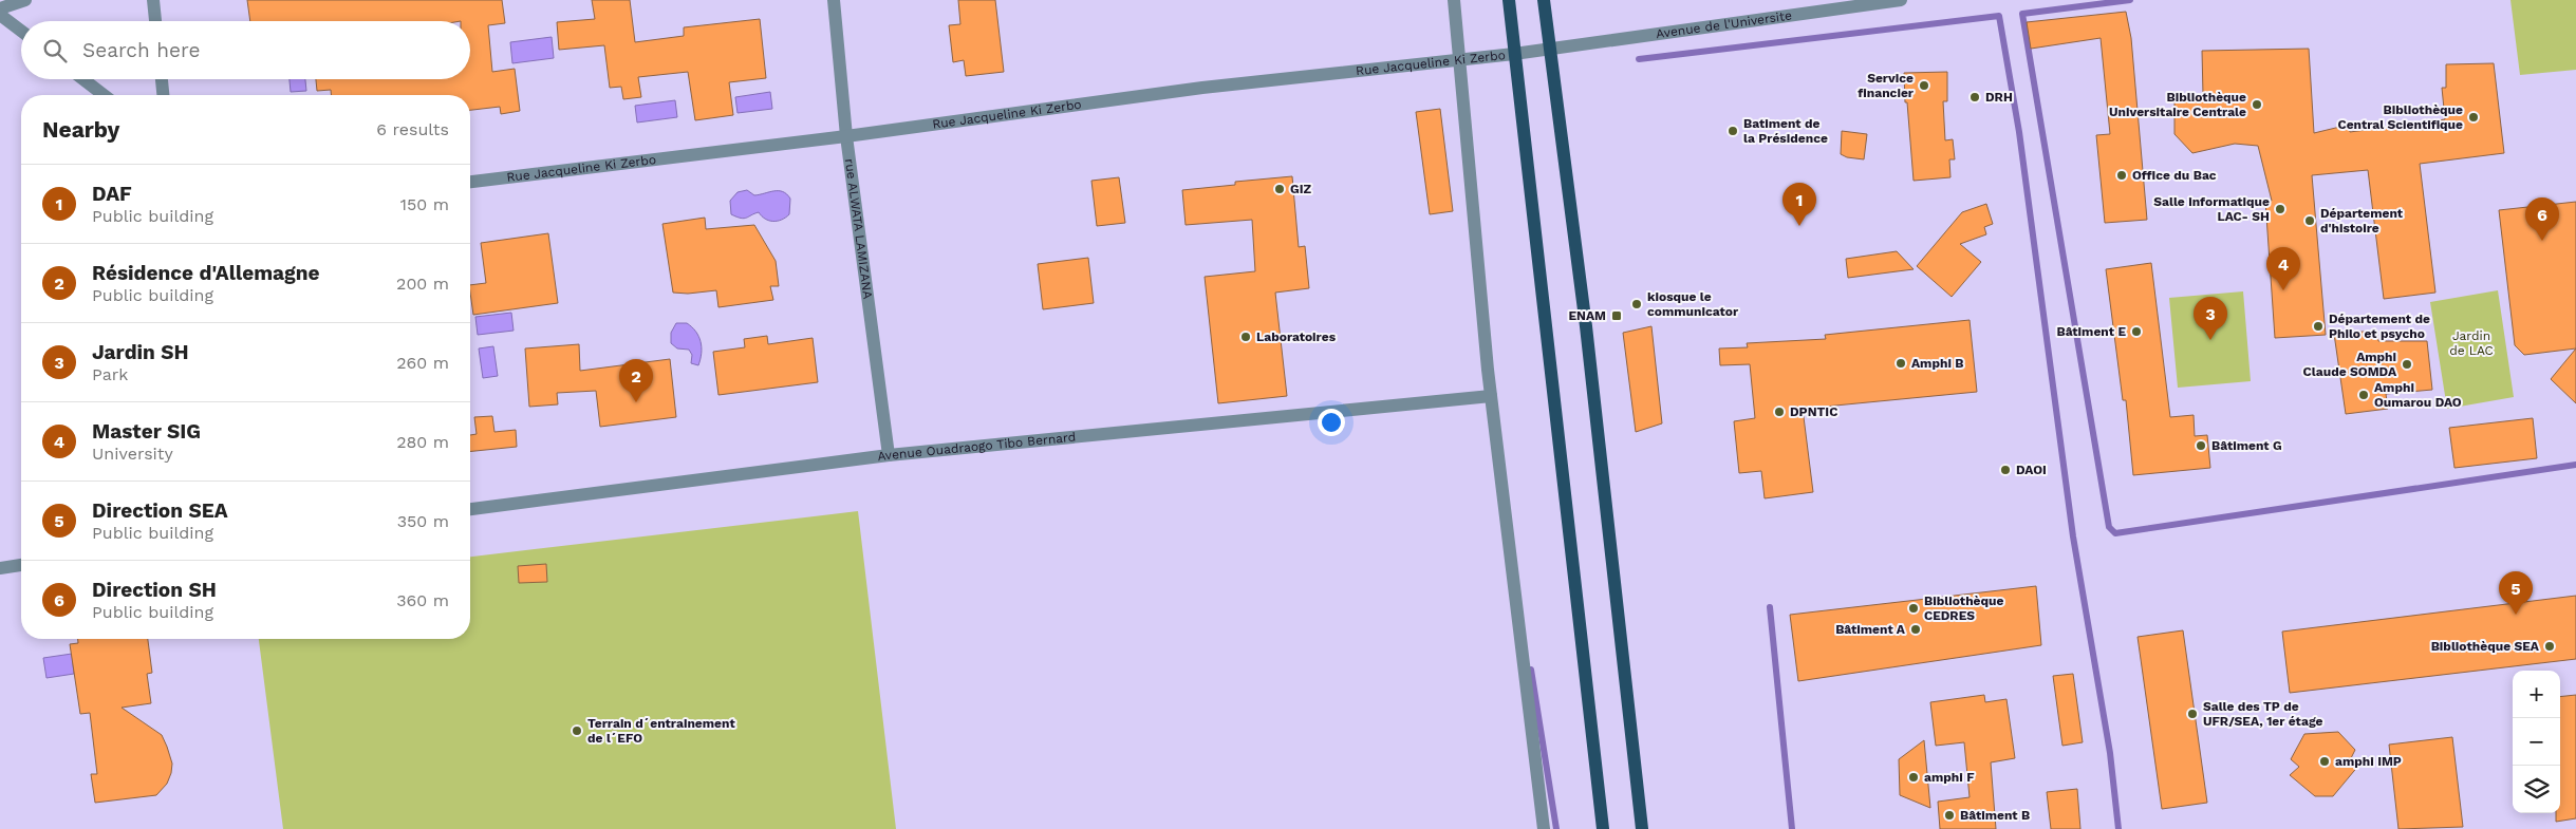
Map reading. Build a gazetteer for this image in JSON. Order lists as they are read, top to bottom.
{
  "streets": {
    "street": [
      "Avenue de l'Universite",
      "Rue Jacqueline Ki Zerbo",
      "rue ALWATA LAMIZANA",
      "Avenue Ouadraogo Tibo Bernard"
    ]
  },
  "crossings": [
    ["Avenue de l'Universite", "Rue Jacqueline Ki Zerbo"],
    ["Rue Jacqueline Ki Zerbo", "rue ALWATA LAMIZANA"],
    ["rue ALWATA LAMIZANA", "Avenue Ouadraogo Tibo Bernard"]
  ],
  "parks": ["Jardin de LAC"],
  "places": {
    "other": [
      "Service financier",
      "DRH",
      "Bibliothèque Universitaire Centrale",
      "Bibliothèque Central Scientifique",
      "Batiment de la Présidence",
      "Office du Bac",
      "GIZ",
      "Salle informatique LAC- SH",
      "Département d'histoire",
      "kiosque le communicator",
      "Département de Philo et psycho",
      "Bâtiment E",
      "Laboratoires",
      "Amphi B",
      "Amphi Claude SOMDA",
      "Amphi Oumarou DAO",
      "DPNTIC",
      "Bâtiment G",
      "DAOI",
      "Bibliothèque CEDRES",
      "Bâtiment A",
      "Bibliothèque SEA",
      "Salle des TP de UFR/SEA, 1er étage",
      "Terrain d´entrainement de l´EFO",
      "amphi IMP",
      "amphi F",
      "Bâtiment B"
    ],
    "transit": ["ENAM"]
  },
  "page": {
    "search": "Search here",
    "heading": ["Nearby", "6 results"],
    "list": [
      {
        "mark": "1",
        "name": "DAF",
        "note": "Public building",
        "value": "150 m"
      },
      {
        "mark": "2",
        "name": "Résidence d'Allemagne",
        "note": "Public building",
        "value": "200 m"
      },
      {
        "mark": "3",
        "name": "Jardin SH",
        "note": "Park",
        "value": "260 m"
      },
      {
        "mark": "4",
        "name": "Master SIG",
        "note": "University",
        "value": "280 m"
      },
      {
        "mark": "5",
        "name": "Direction SEA",
        "note": "Public building",
        "value": "350 m"
      },
      {
        "mark": "6",
        "name": "Direction SH",
        "note": "Public building",
        "value": "360 m"
      }
    ],
    "pins": [
      "1",
      "6",
      "4",
      "3",
      "2",
      "5"
    ],
    "map_buttons": ["+", "−"]
  }
}
